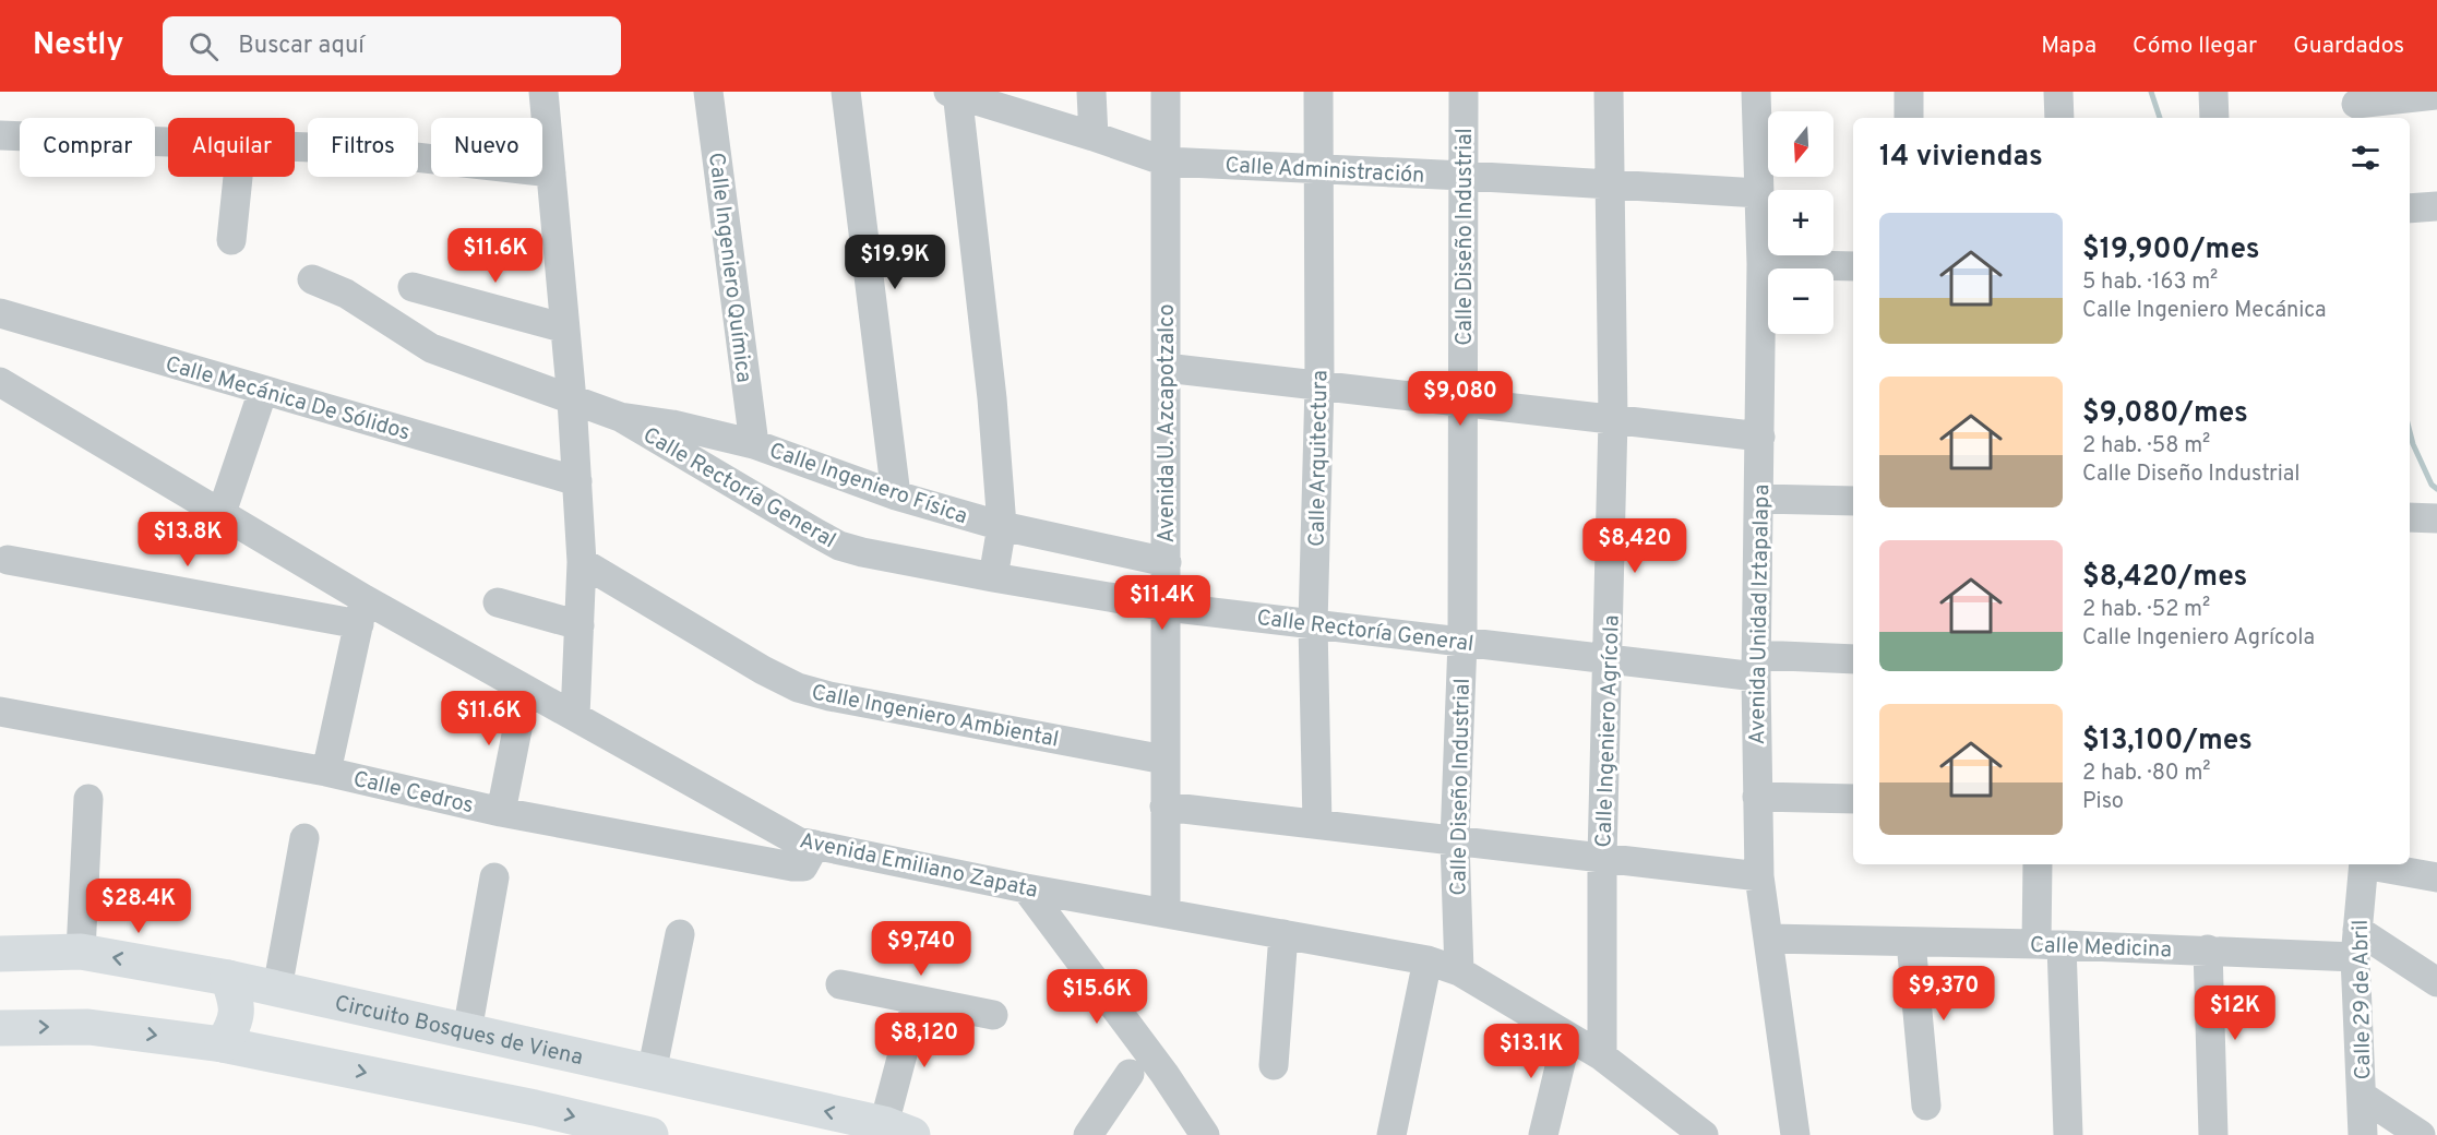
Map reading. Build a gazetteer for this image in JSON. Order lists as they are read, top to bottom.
{
  "streets": {
    "main road": ["Circuito Bosques de Viena"],
    "street": [
      "Calle Administración",
      "Calle Diseño Industrial",
      "Calle Ingeniero Química",
      "Calle Mecánica De Sólidos",
      "Avenida U. Azcapotzalco",
      "Calle Arquitectura",
      "Calle Ingeniero Física",
      "Calle Rectoría General",
      "Avenida Unidad Iztapalapa",
      "Calle Ingeniero Ambiental",
      "Calle Ingeniero Agrícola",
      "Calle Cedros",
      "Avenida Emiliano Zapata",
      "Calle Medicina",
      "Calle 29 de Abril"
    ]
  },
  "crossings": [
    ["Calle Administración", "Calle Diseño Industrial"],
    ["Calle Administración", "Avenida U. Azcapotzalco"],
    ["Calle Administración", "Calle Arquitectura"],
    ["Calle Administración", "Avenida Unidad Iztapalapa"],
    ["Calle Administración", "Calle Ingeniero Agrícola"],
    ["Calle Diseño Industrial", "Calle Rectoría General"],
    ["Calle Diseño Industrial", "Avenida Emiliano Zapata"],
    ["Calle Ingeniero Química", "Calle Ingeniero Física"],
    ["Avenida U. Azcapotzalco", "Calle Ingeniero Física"],
    ["Avenida U. Azcapotzalco", "Calle Rectoría General"],
    ["Avenida U. Azcapotzalco", "Calle Ingeniero Ambiental"],
    ["Avenida U. Azcapotzalco", "Avenida Emiliano Zapata"],
    ["Calle Arquitectura", "Calle Rectoría General"],
    ["Calle Ingeniero Física", "Calle Rectoría General"],
    ["Calle Rectoría General", "Avenida Unidad Iztapalapa"],
    ["Calle Rectoría General", "Calle Ingeniero Agrícola"],
    ["Avenida Unidad Iztapalapa", "Calle Medicina"],
    ["Calle Ingeniero Agrícola", "Avenida Emiliano Zapata"],
    ["Calle Cedros", "Avenida Emiliano Zapata"],
    ["Calle Medicina", "Calle 29 de Abril"]
  ],
  "north": "bottom",
  "page": {
    "header": "Nestly",
    "search": "Buscar aquí",
    "nav": ["Mapa", "Cómo llegar", "Guardados"],
    "map_buttons": ["+", "−"],
    "chip": [
      "Comprar",
      "Alquilar",
      "Filtros",
      "Nuevo"
    ],
    "heading": "14 viviendas",
    "list": [
      {
        "name": "$19,900/mes",
        "note": "5 hab. · 163 m² · Calle Ingeniero Mecánica"
      },
      {
        "name": "$9,080/mes",
        "note": "2 hab. · 58 m² · Calle Diseño Industrial"
      },
      {
        "name": "$8,420/mes",
        "note": "2 hab. · 52 m² · Calle Ingeniero Agrícola"
      },
      {
        "name": "$13,100/mes",
        "note": "2 hab. · 80 m² · Piso"
      }
    ],
    "price": [
      "$11.6K",
      "$19.9K",
      "$9,080",
      "$13.8K",
      "$8,420",
      "$11.4K",
      "$11.6K",
      "$28.4K",
      "$9,740",
      "$9,370",
      "$15.6K",
      "$12K",
      "$8,120",
      "$13.1K"
    ]
  }
}
